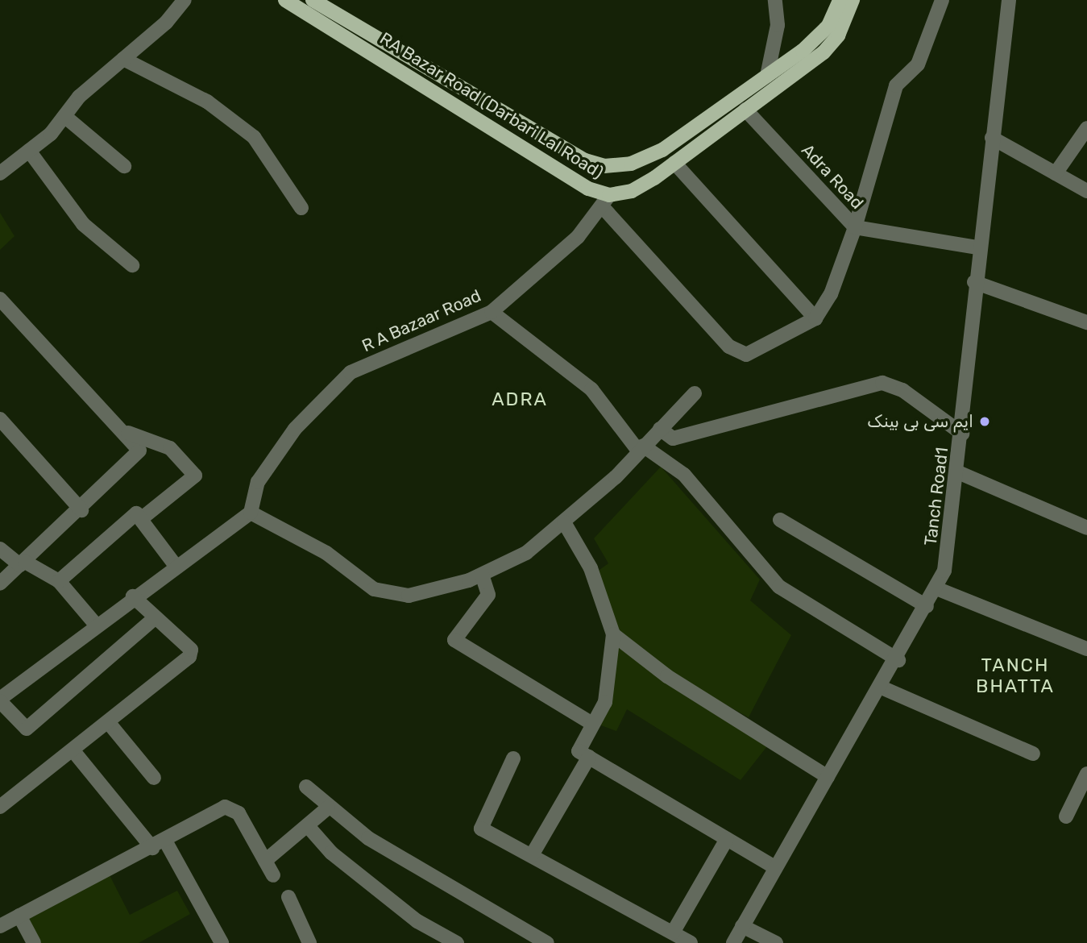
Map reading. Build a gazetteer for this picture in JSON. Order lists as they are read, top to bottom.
{
  "streets": {
    "main road": ["RA Bazar Road (Darbari Lal Road)"],
    "street": ["Adra Road", "R A Bazaar Road", "Tanch Road1"]
  },
  "crossings": [
    ["RA Bazar Road (Darbari Lal Road)", "Adra Road"],
    ["RA Bazar Road (Darbari Lal Road)", "R A Bazaar Road"],
    ["Adra Road", "Tanch Road1"]
  ],
  "districts": ["ADRA", "TANCH BHATTA"],
  "places": ["ایم سی بی بینک"]
}
